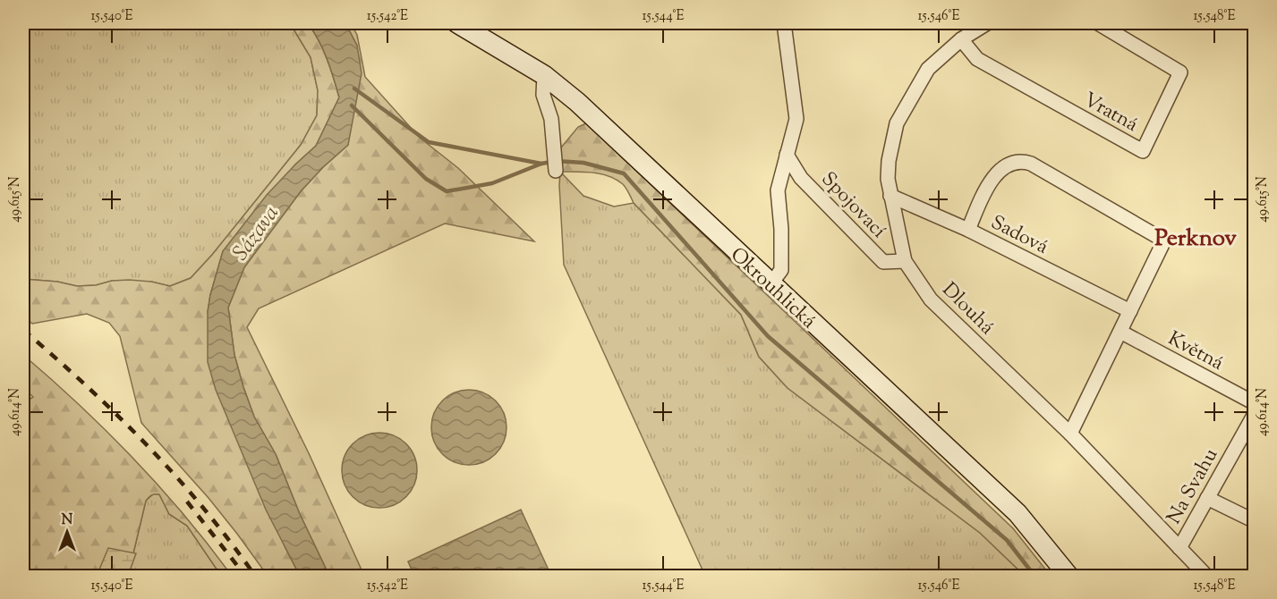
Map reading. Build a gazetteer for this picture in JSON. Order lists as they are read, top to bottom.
{
  "streets": {
    "main road": ["Okrouhlická"],
    "street": [
      "Vratná",
      "Spojovací",
      "Sadová",
      "Dlouhá",
      "Květná",
      "Na Svahu"
    ]
  },
  "crossings": [
    ["Vratná", "Dlouhá"],
    ["Spojovací", "Dlouhá"],
    ["Sadová", "Dlouhá"],
    ["Dlouhá", "Na Svahu"]
  ],
  "districts": ["Perknov"],
  "water": ["Sázava"],
  "north": "top",
  "coordinates": [
    "15.540°E",
    "15.542°E",
    "15.544°E",
    "15.546°E",
    "15.548°E",
    "49.615°N",
    "49.614°N"
  ]
}
